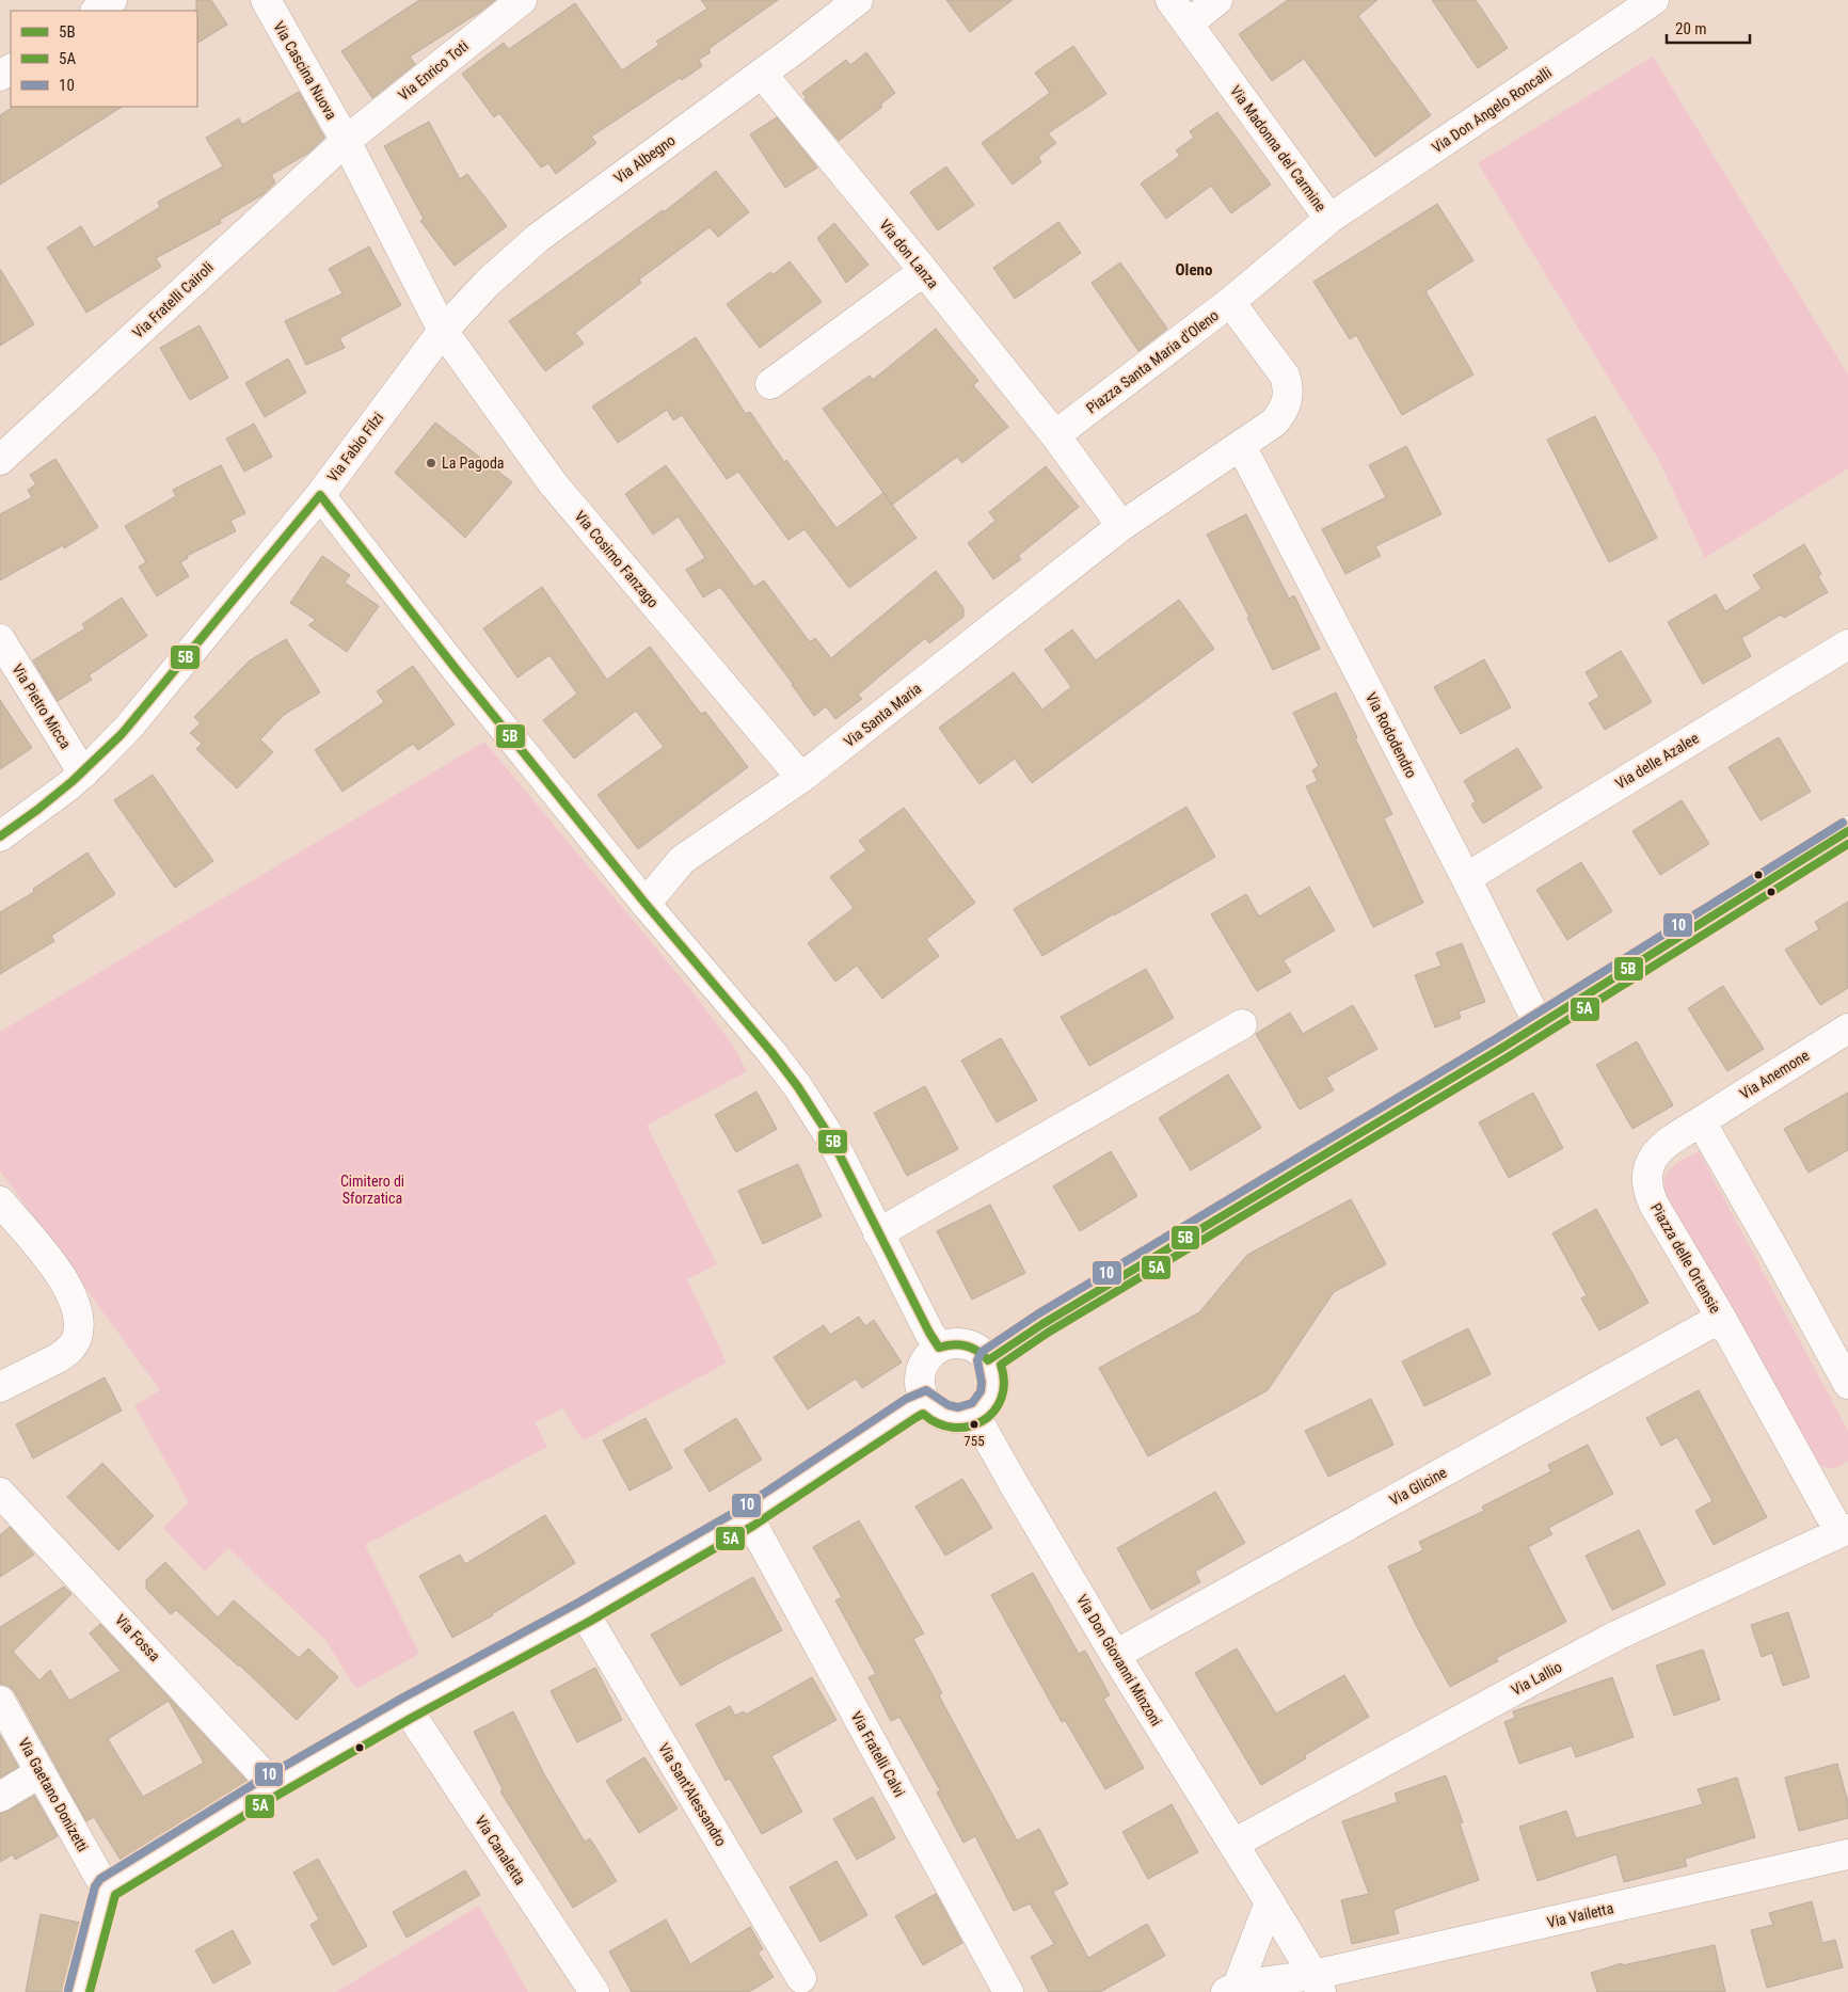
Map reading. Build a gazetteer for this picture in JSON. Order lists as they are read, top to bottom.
{
  "streets": {
    "street": [
      "Via Cascina Nuova",
      "Via Enrico Toti",
      "Via Don Angelo Roncalli",
      "Via Madonna del Carmine",
      "Via Albegno",
      "Via don Lanza",
      "Via Fratelli Cairoli",
      "Piazza Santa Maria d'Oleno",
      "Via Fabio Filzi",
      "Via Cosimo Fanzago",
      "Via Pietro Micca",
      "Via Santa Maria",
      "Via Rododendro",
      "Via delle Azalee",
      "Via Anemone",
      "Piazza delle Ortensie",
      "Via Glicine",
      "Via Fossa",
      "Via Don Giovanni Minzoni",
      "Via Lallio",
      "Via Fratelli Calvi",
      "Via Gaetano Donizetti",
      "Via Sant'Alessandro",
      "Via Canaletta",
      "Via Vailetta"
    ]
  },
  "crossings": [
    ["Via Cascina Nuova", "Via Enrico Toti"],
    ["Via Cascina Nuova", "Via Albegno"],
    ["Via Cascina Nuova", "Via Fratelli Cairoli"],
    ["Via Cascina Nuova", "Via Fabio Filzi"],
    ["Via Cascina Nuova", "Via Cosimo Fanzago"],
    ["Via Enrico Toti", "Via Fratelli Cairoli"],
    ["Via Don Angelo Roncalli", "Via Madonna del Carmine"],
    ["Via Madonna del Carmine", "Piazza Santa Maria d'Oleno"],
    ["Via Albegno", "Via don Lanza"],
    ["Via Albegno", "Via Fabio Filzi"],
    ["Via Albegno", "Via Cosimo Fanzago"],
    ["Via don Lanza", "Piazza Santa Maria d'Oleno"],
    ["Piazza Santa Maria d'Oleno", "Via Santa Maria"],
    ["Piazza Santa Maria d'Oleno", "Via Rododendro"],
    ["Via Fabio Filzi", "Via Cosimo Fanzago"],
    ["Via Fabio Filzi", "Via Pietro Micca"],
    ["Via Cosimo Fanzago", "Via Santa Maria"],
    ["Via Rododendro", "Via delle Azalee"],
    ["Via Anemone", "Piazza delle Ortensie"],
    ["Piazza delle Ortensie", "Via Glicine"],
    ["Piazza delle Ortensie", "Via Lallio"],
    ["Via Glicine", "Via Don Giovanni Minzoni"],
    ["Via Don Giovanni Minzoni", "Via Lallio"],
    ["Via Don Giovanni Minzoni", "Via Vailetta"]
  ],
  "districts": ["Oleno"],
  "parks": ["Cimitero di Sforzatica"],
  "places": ["La Pagoda", "755"],
  "lines": ["transit line 5B", "transit line 10", "transit line 5A"],
  "legend": ["5B", "5A", "10"],
  "scale_bar": "20 m"
}
